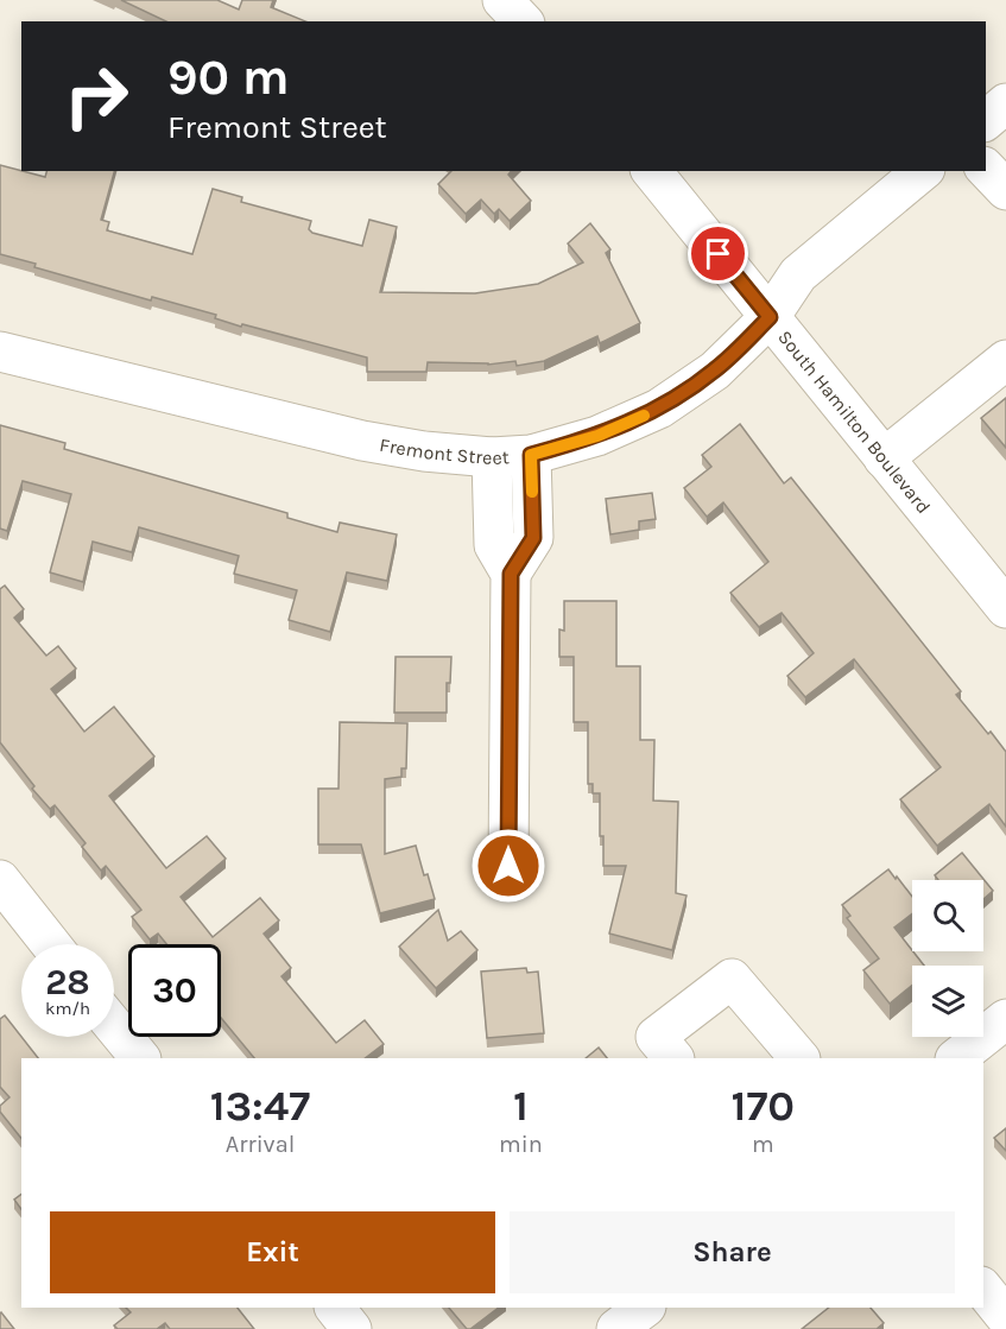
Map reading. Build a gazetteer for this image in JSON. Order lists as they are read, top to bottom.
{
  "streets": {
    "street": ["South Hamilton Boulevard", "Fremont Street"]
  },
  "crossings": [
    ["South Hamilton Boulevard", "Fremont Street"]
  ],
  "page": {
    "turn": ["90 m", "Fremont Street"],
    "speed": "28 km/h",
    "limit": "30",
    "eta": [
      "13:47",
      "Arrival",
      "1",
      "min",
      "170",
      "m"
    ],
    "buttons": ["Exit", "Share"]
  }
}
